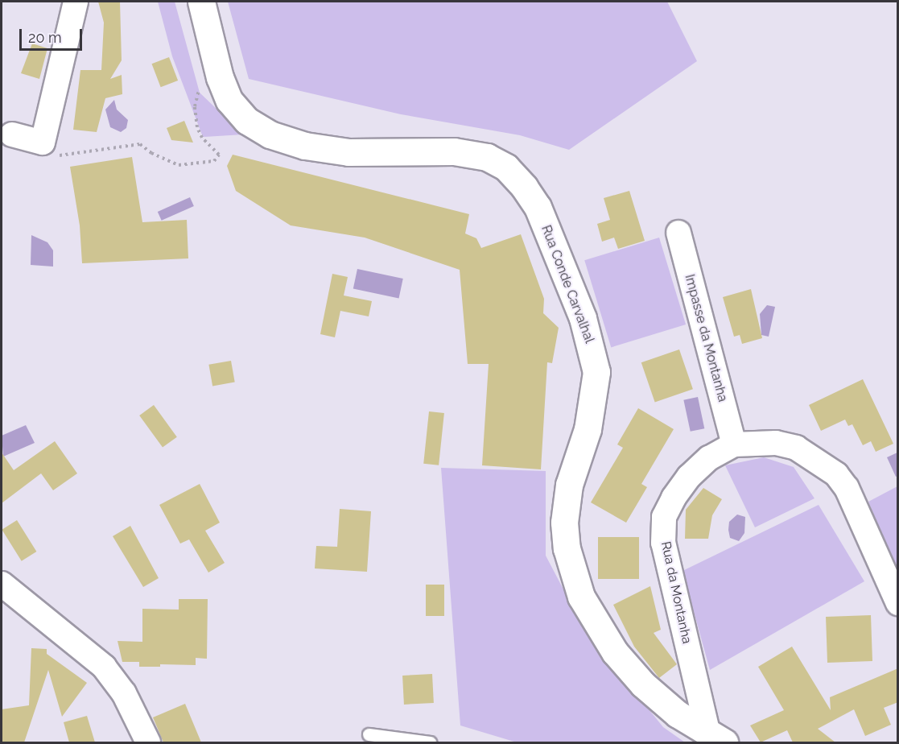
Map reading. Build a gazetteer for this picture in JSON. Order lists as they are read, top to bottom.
{
  "streets": {
    "main road": ["Rua Conde Carvalhal"],
    "street": ["Impasse da Montanha", "Rua da Montanha"]
  },
  "crossings": [
    ["Rua Conde Carvalhal", "Rua da Montanha"],
    ["Impasse da Montanha", "Rua da Montanha"]
  ],
  "scale_bar": "20 m"
}
